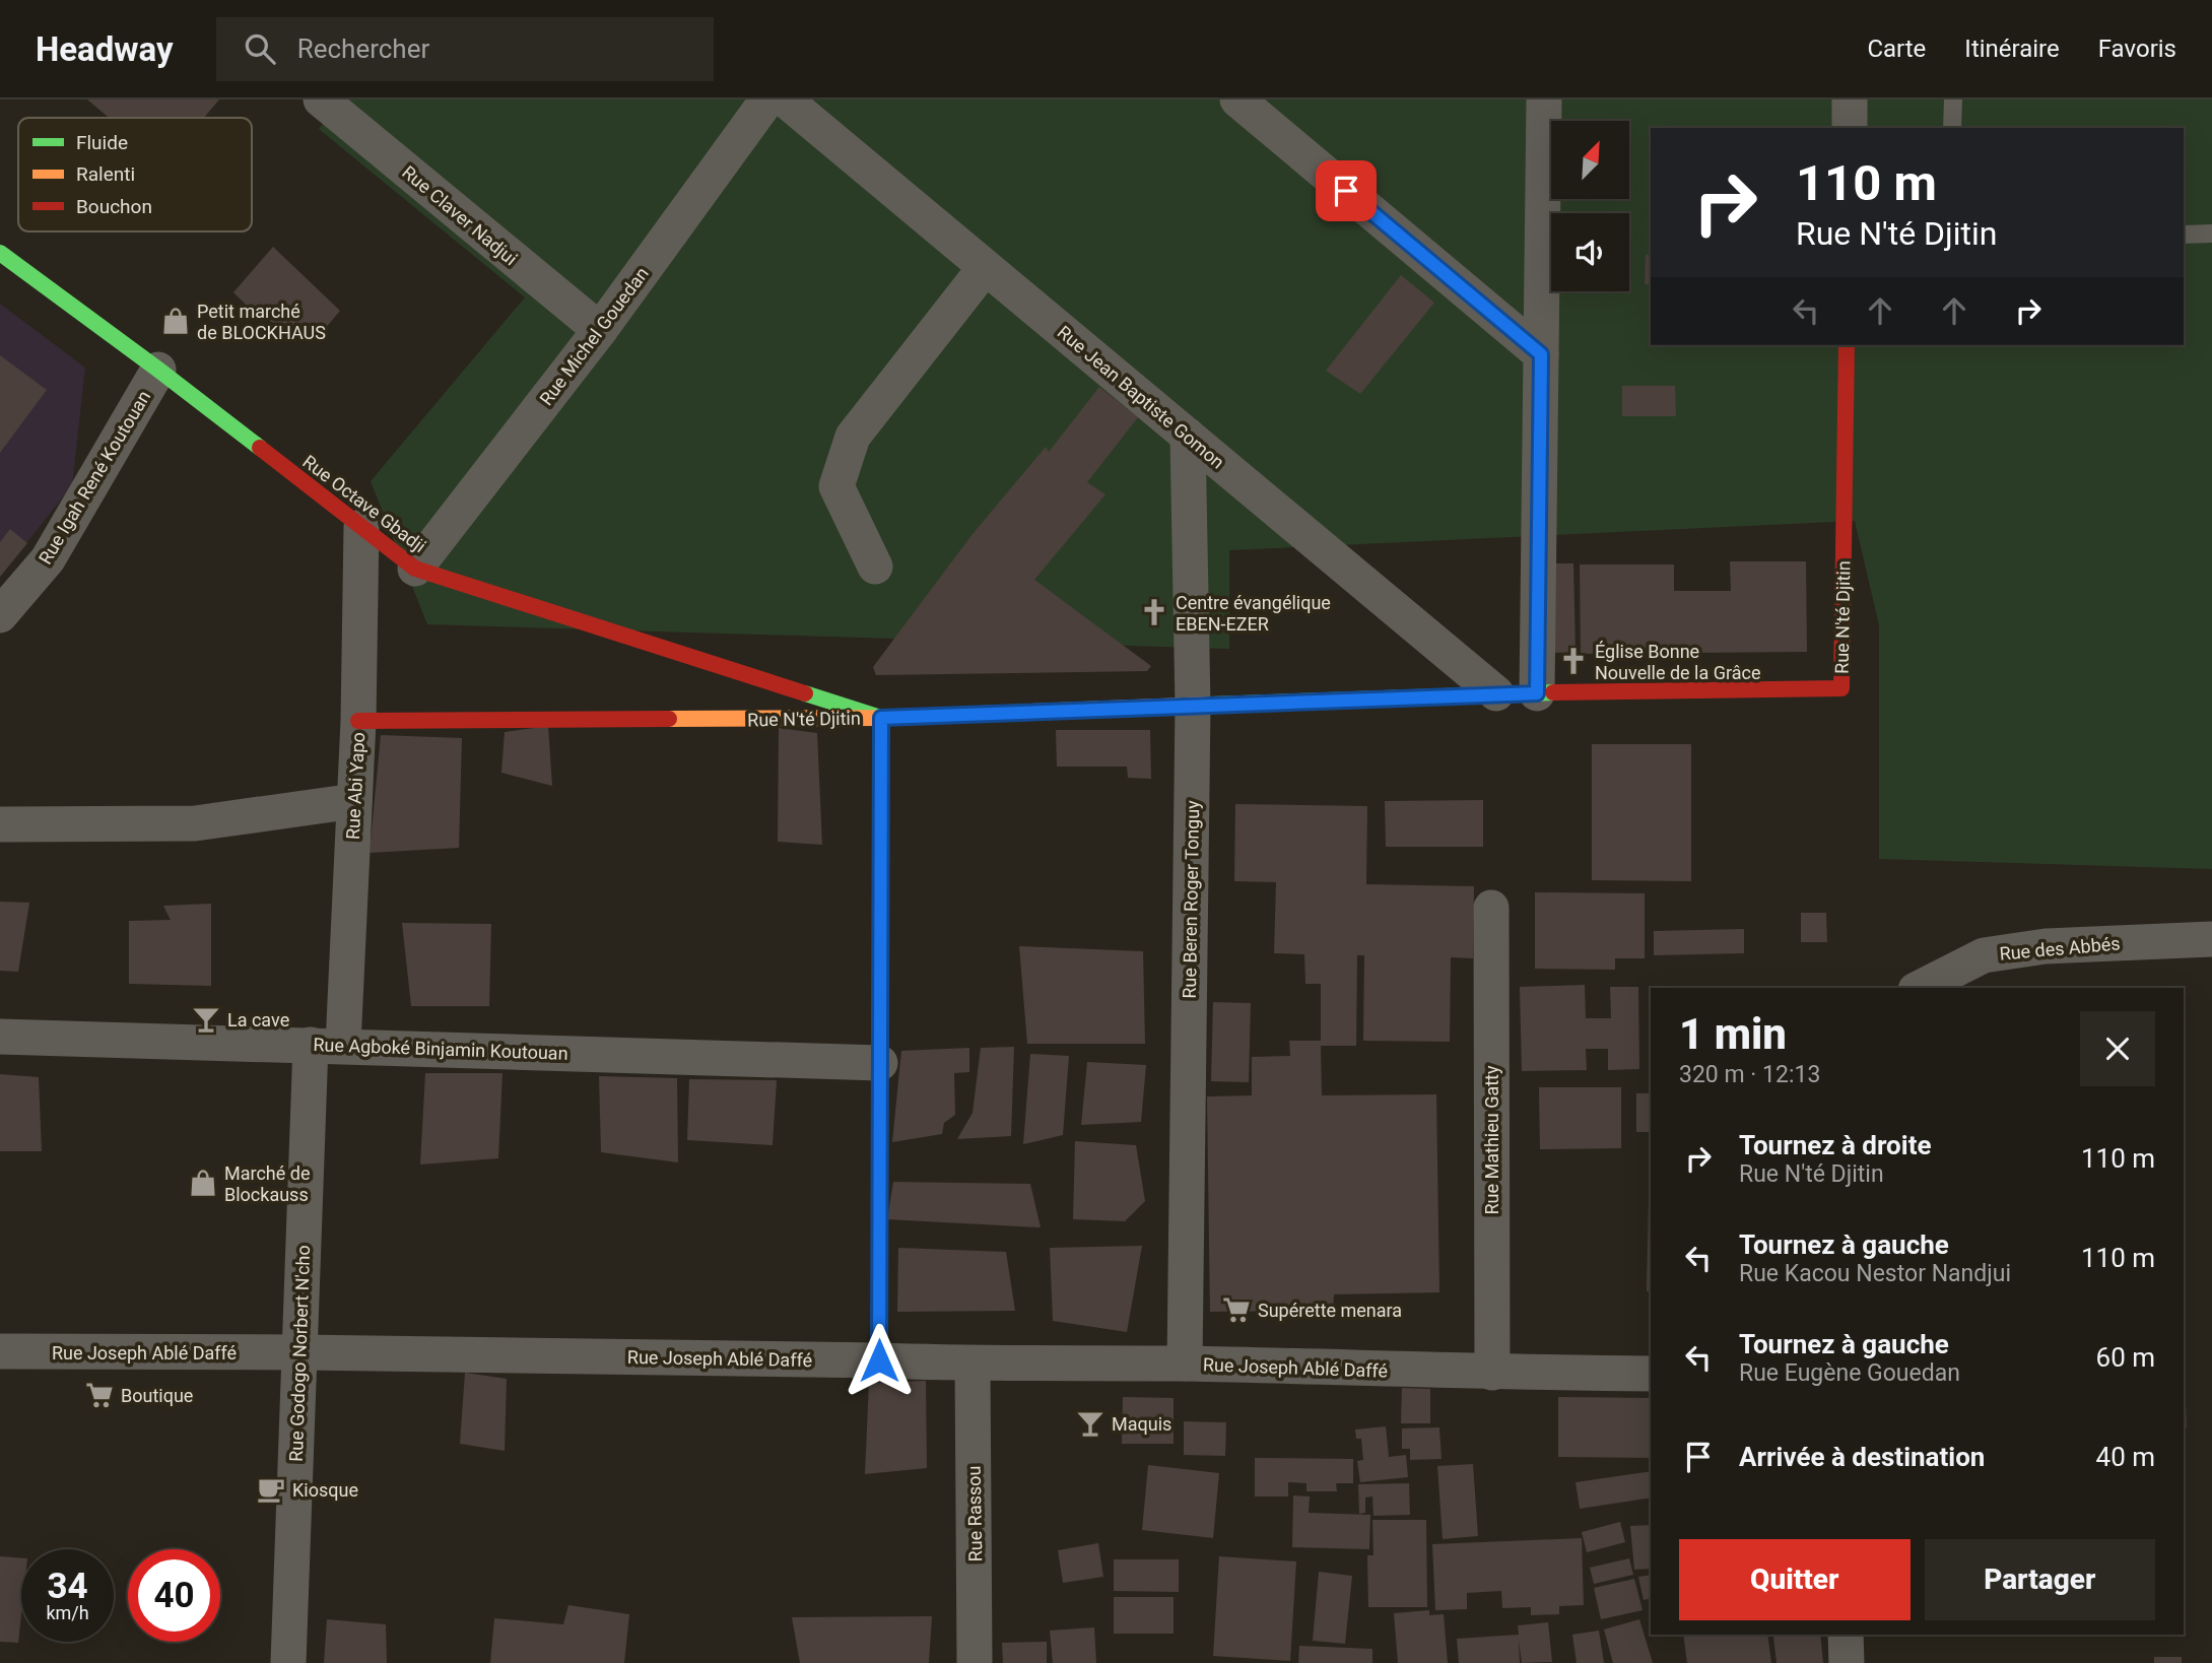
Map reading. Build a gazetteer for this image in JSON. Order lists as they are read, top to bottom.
{
  "streets": {
    "street": [
      "Rue Claver Nadjui",
      "Rue Michel Gouedan",
      "Rue Jean Baptiste Gomon",
      "Rue Igah René Koutouan",
      "Rue Octave Gbadji",
      "Rue N'té Djitin",
      "Rue Abi Yapo",
      "Rue Beren Roger Tonguy",
      "Rue des Abbés",
      "Rue Agboké Binjamin Koutouan",
      "Rue Mathieu Gatty",
      "Rue Joseph Ablé Daffé",
      "Rue Godogo Norbert N'cho",
      "Rue Rassou"
    ]
  },
  "crossings": [
    ["Rue Claver Nadjui", "Rue Michel Gouedan"],
    ["Rue Michel Gouedan", "Rue Octave Gbadji"],
    ["Rue Jean Baptiste Gomon", "Rue N'té Djitin"],
    ["Rue Jean Baptiste Gomon", "Rue Beren Roger Tonguy"],
    ["Rue Igah René Koutouan", "Rue Octave Gbadji"],
    ["Rue Octave Gbadji", "Rue N'té Djitin"],
    ["Rue Octave Gbadji", "Rue Abi Yapo"],
    ["Rue N'té Djitin", "Rue Abi Yapo"],
    ["Rue N'té Djitin", "Rue Beren Roger Tonguy"],
    ["Rue Abi Yapo", "Rue Agboké Binjamin Koutouan"],
    ["Rue Abi Yapo", "Rue Godogo Norbert N'cho"],
    ["Rue Beren Roger Tonguy", "Rue Joseph Ablé Daffé"],
    ["Rue Agboké Binjamin Koutouan", "Rue Godogo Norbert N'cho"],
    ["Rue Mathieu Gatty", "Rue Joseph Ablé Daffé"],
    ["Rue Joseph Ablé Daffé", "Rue Godogo Norbert N'cho"],
    ["Rue Joseph Ablé Daffé", "Rue Rassou"]
  ],
  "places": {
    "shop": ["Petit marché de BLOCKHAUS", "Marché de Blockauss"],
    "church": ["Centre évangélique EBEN-EZER", "Église Bonne Nouvelle de la Grâce"],
    "bar": ["La cave", "Maquis"],
    "supermarket": ["Supérette menara", "Boutique"],
    "cafe": ["Kiosque"]
  },
  "legend": ["Fluide", "Ralenti", "Bouchon"],
  "north": "top right",
  "page": {
    "header": "Headway",
    "search": "Rechercher",
    "nav": ["Carte", "Itinéraire", "Favoris"],
    "turn": ["110 m", "Rue N'té Djitin"],
    "heading": ["1 min", "320 m · 12:13"],
    "list": [
      {
        "name": "Tournez à droite",
        "note": "Rue N'té Djitin",
        "value": "110 m"
      },
      {
        "name": "Tournez à gauche",
        "note": "Rue Kacou Nestor Nandjui",
        "value": "110 m"
      },
      {
        "name": "Tournez à gauche",
        "note": "Rue Eugène Gouedan",
        "value": "60 m"
      },
      {
        "name": "Arrivée à destination",
        "value": "40 m"
      }
    ],
    "buttons": ["Quitter", "Partager"],
    "speed": "34 km/h",
    "limit": "40"
  }
}
